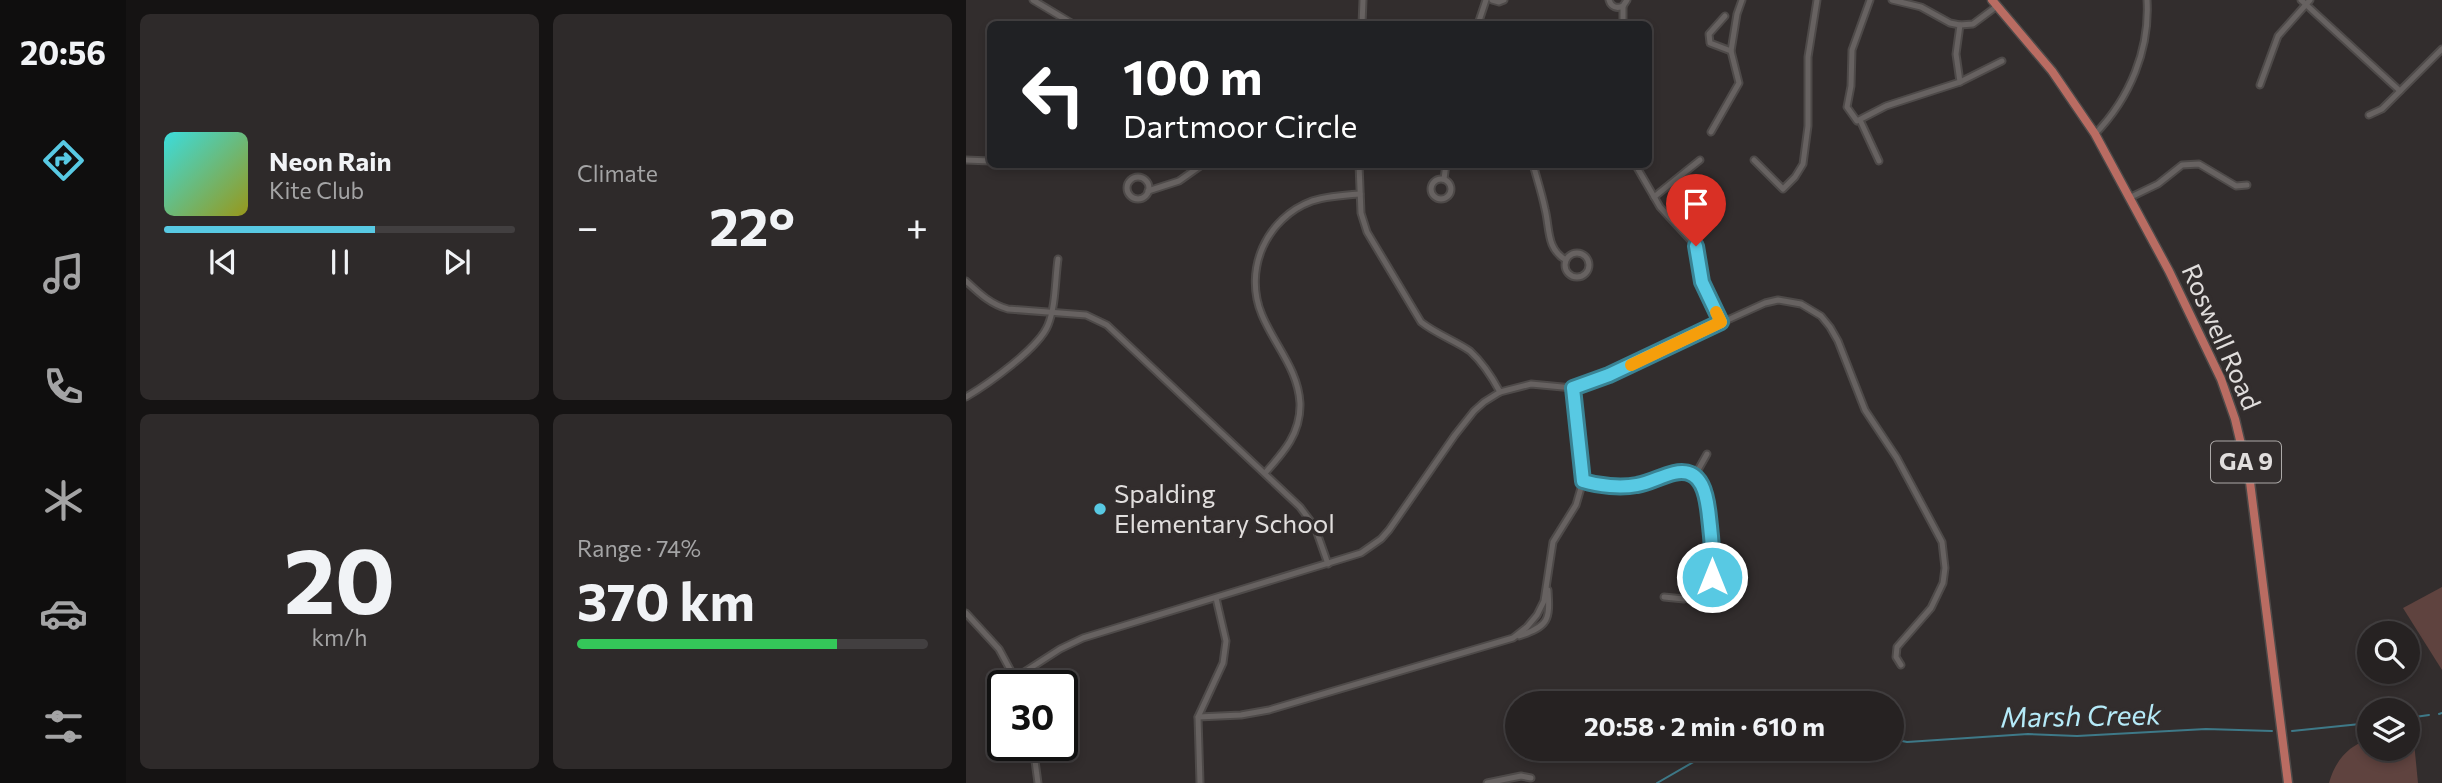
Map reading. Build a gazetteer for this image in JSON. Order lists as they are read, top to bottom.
{
  "streets": {
    "main road": ["Roswell Road", "GA 9"]
  },
  "water": ["Marsh Creek"],
  "places": ["Spalding Elementary School"],
  "page": {
    "tabs": "20:56",
    "tile": [
      "Climate",
      ["20", "km/h"],
      ["Range · 74%", "370 km"]
    ],
    "turn": ["100 m", "Dartmoor Circle"],
    "song": ["Neon Rain", "Kite Club"],
    "heat": ["−", "22°", "+"],
    "limit": "30",
    "trip": "20:58 · 2 min · 610 m"
  }
}
